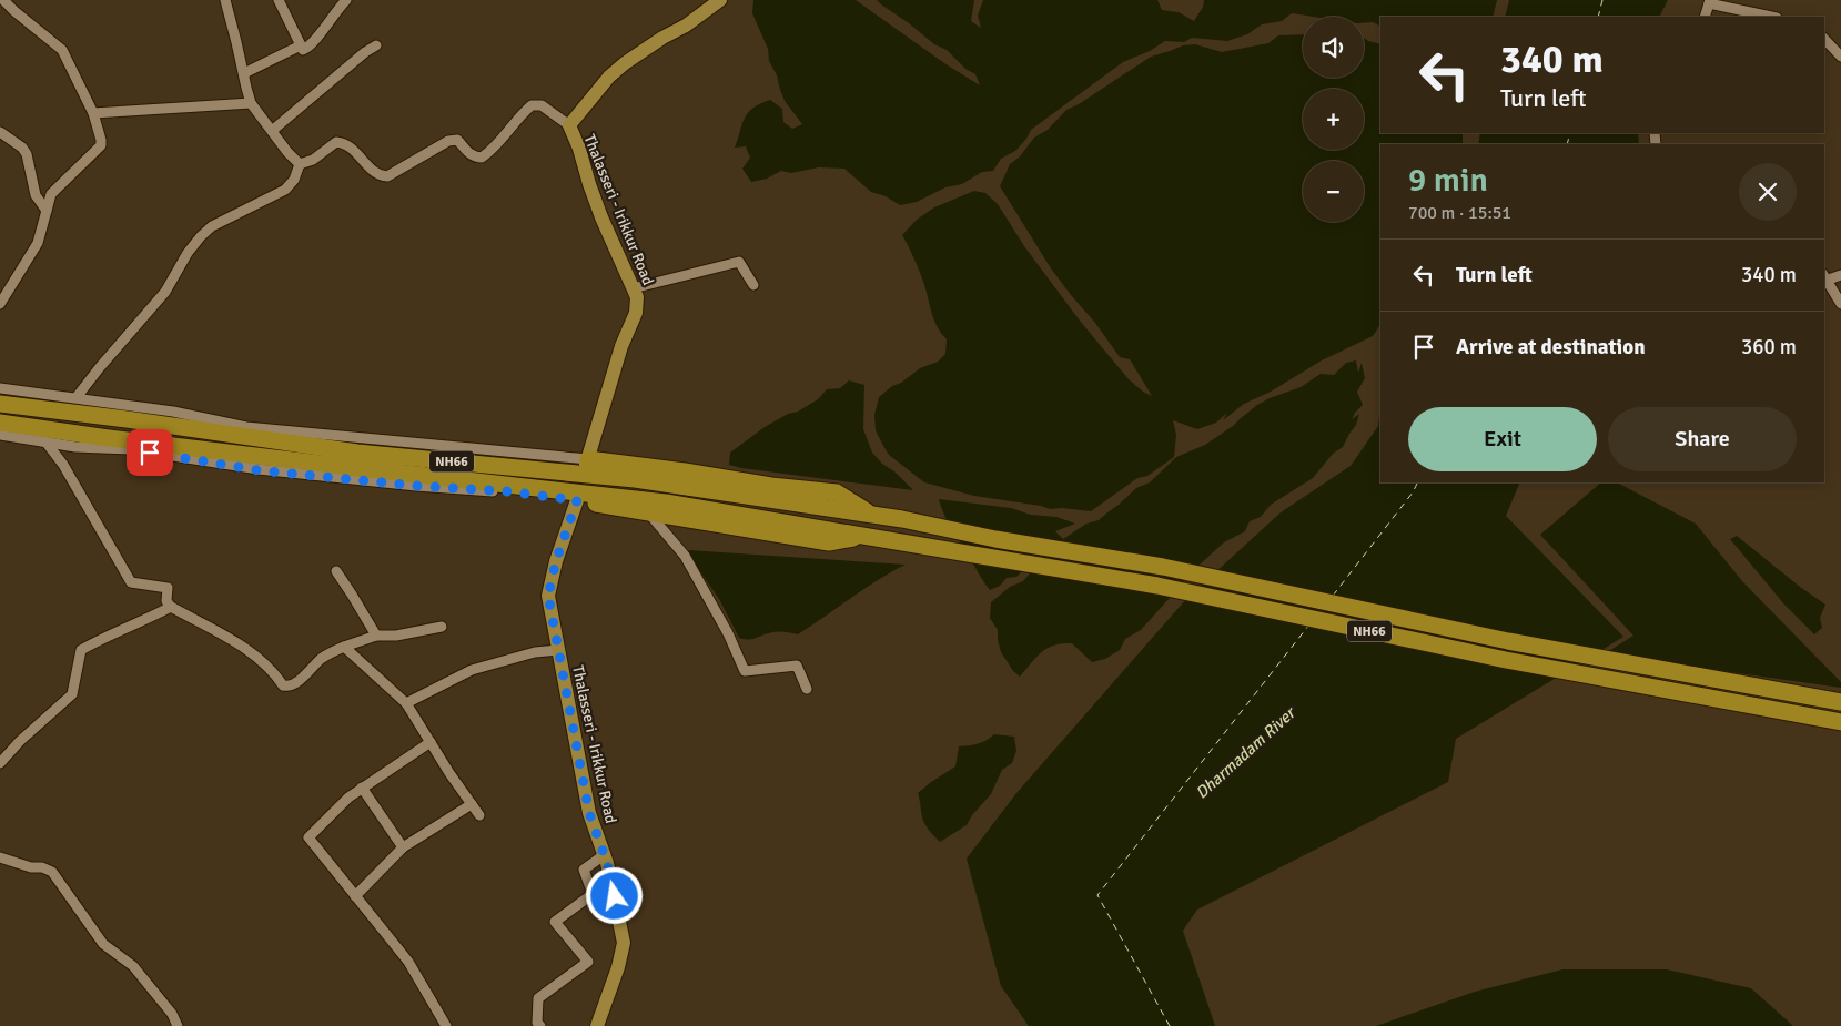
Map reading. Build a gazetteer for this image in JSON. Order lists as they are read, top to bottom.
{
  "streets": {
    "highway": ["NH66"],
    "main road": ["Thalasseri - Irikkur Road"]
  },
  "water": ["Dharmadam River"],
  "page": {
    "map_buttons": ["+", "−"],
    "turn": ["340 m", "Turn left"],
    "heading": ["9 min", "700 m · 15:51"],
    "list": [
      {
        "name": "Turn left",
        "value": "340 m"
      },
      {
        "name": "Arrive at destination",
        "value": "360 m"
      }
    ],
    "buttons": ["Exit", "Share"]
  }
}
